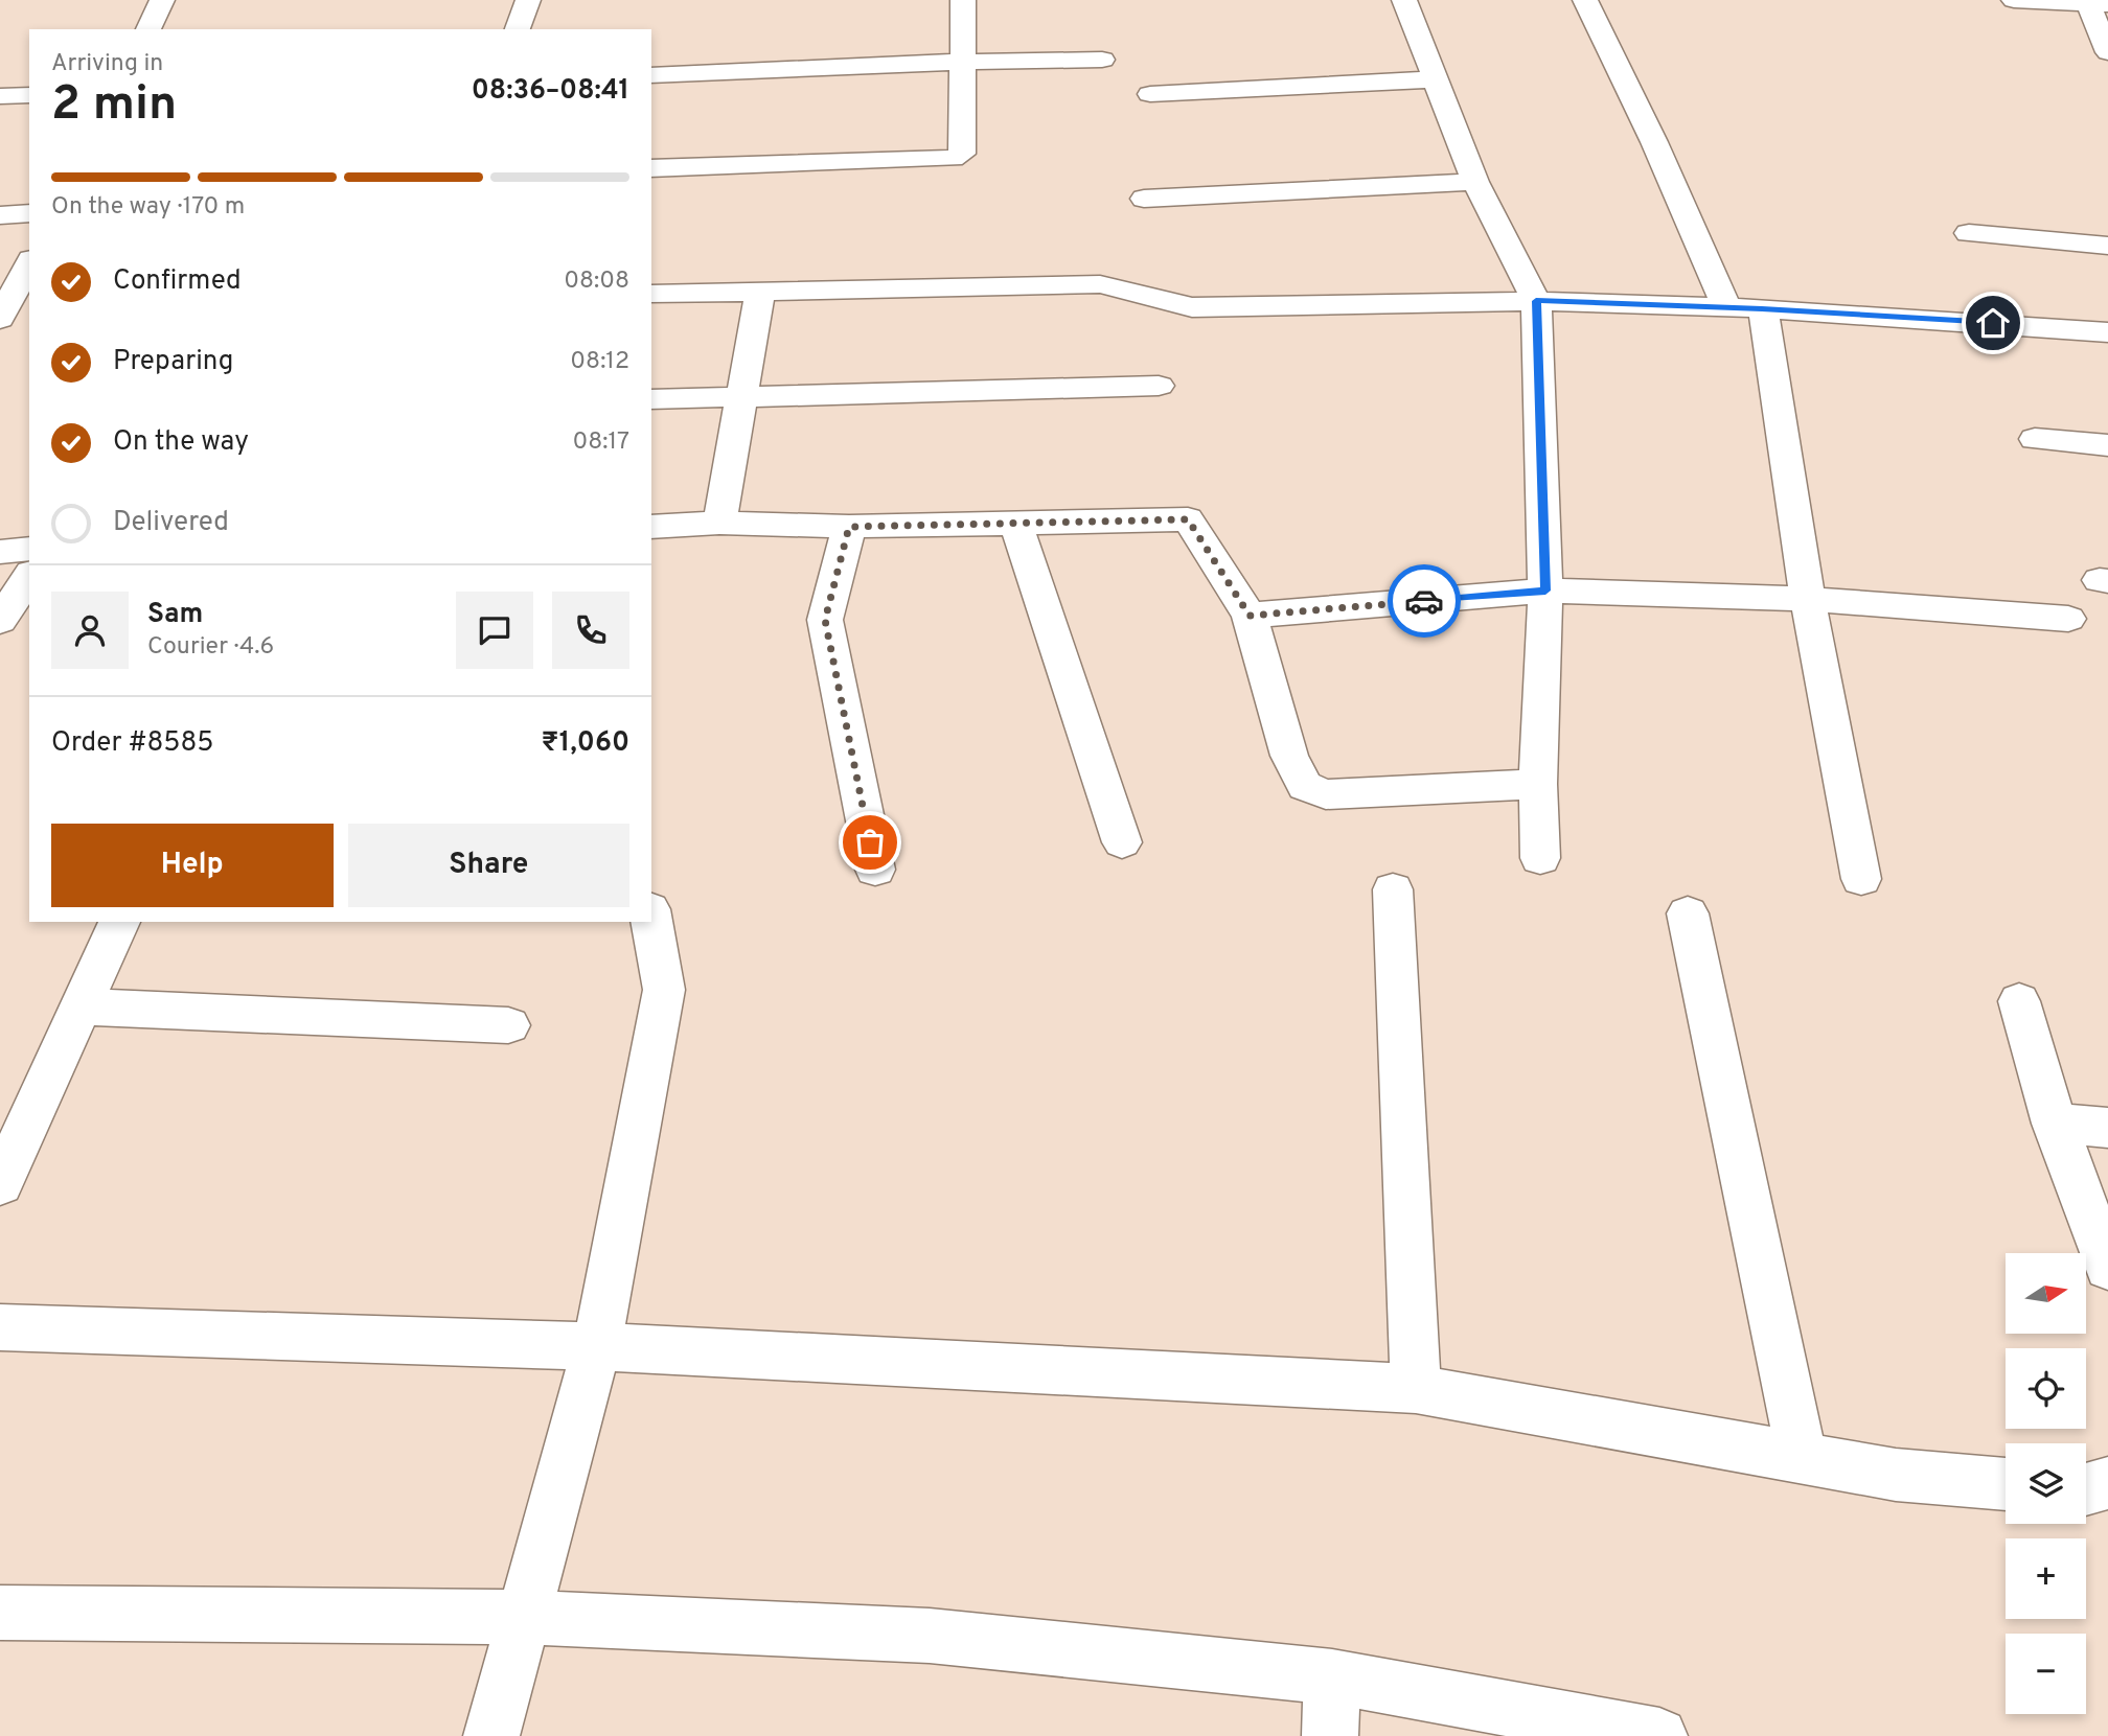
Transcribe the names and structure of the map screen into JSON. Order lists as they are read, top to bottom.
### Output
{
  "north": "right",
  "page": {
    "heading": ["2 min", "Arriving in", "08:36–08:41"],
    "panel": [
      "Sam",
      "Courier · 4.6",
      "Order #8585",
      "₹1,060"
    ],
    "bar": "On the way · 170 m",
    "list": [
      ["Confirmed", "08:08"],
      ["Preparing", "08:12"],
      ["On the way", "08:17"],
      "Delivered"
    ],
    "buttons": ["Help", "Share"],
    "map_buttons": ["+", "−"]
  }
}
